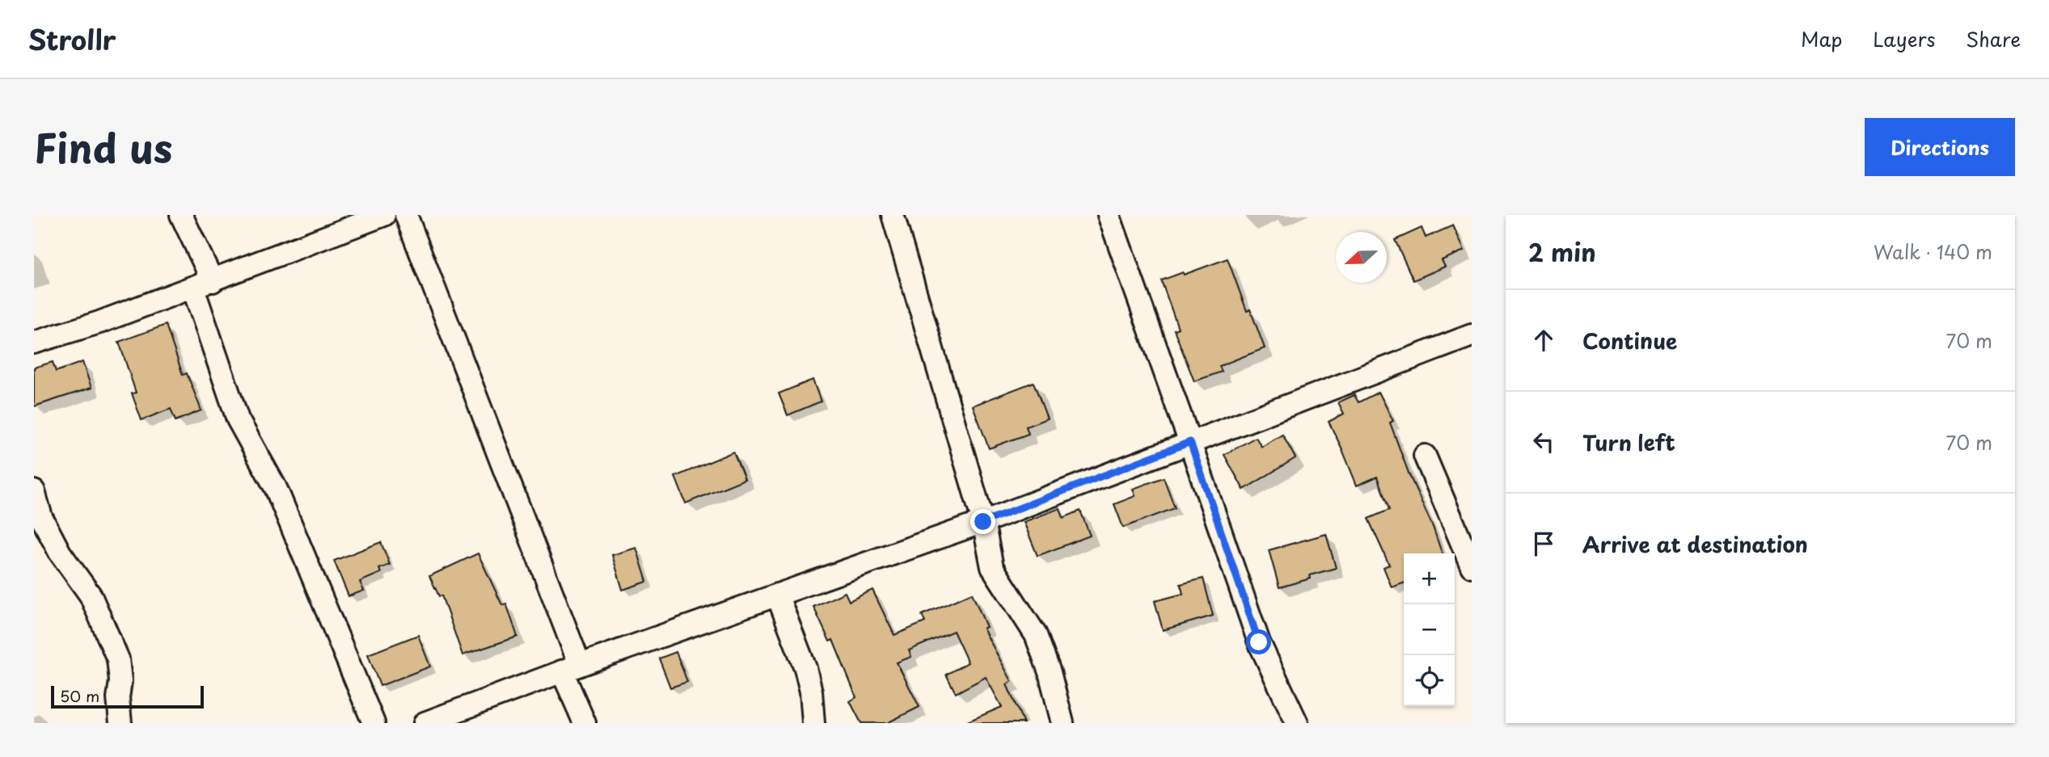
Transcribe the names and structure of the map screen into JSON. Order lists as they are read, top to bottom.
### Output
{
  "scale_bar": "50 m",
  "north": "left",
  "page": {
    "header": "Strollr",
    "nav": ["Map", "Layers", "Share"],
    "title": "Find us",
    "buttons": "Directions",
    "heading": ["2 min", "Walk · 140 m"],
    "list": [
      ["Continue", "70 m"],
      ["Turn left", "70 m"],
      "Arrive at destination"
    ],
    "map_buttons": ["+", "−"],
    "scale": "50 m"
  }
}
